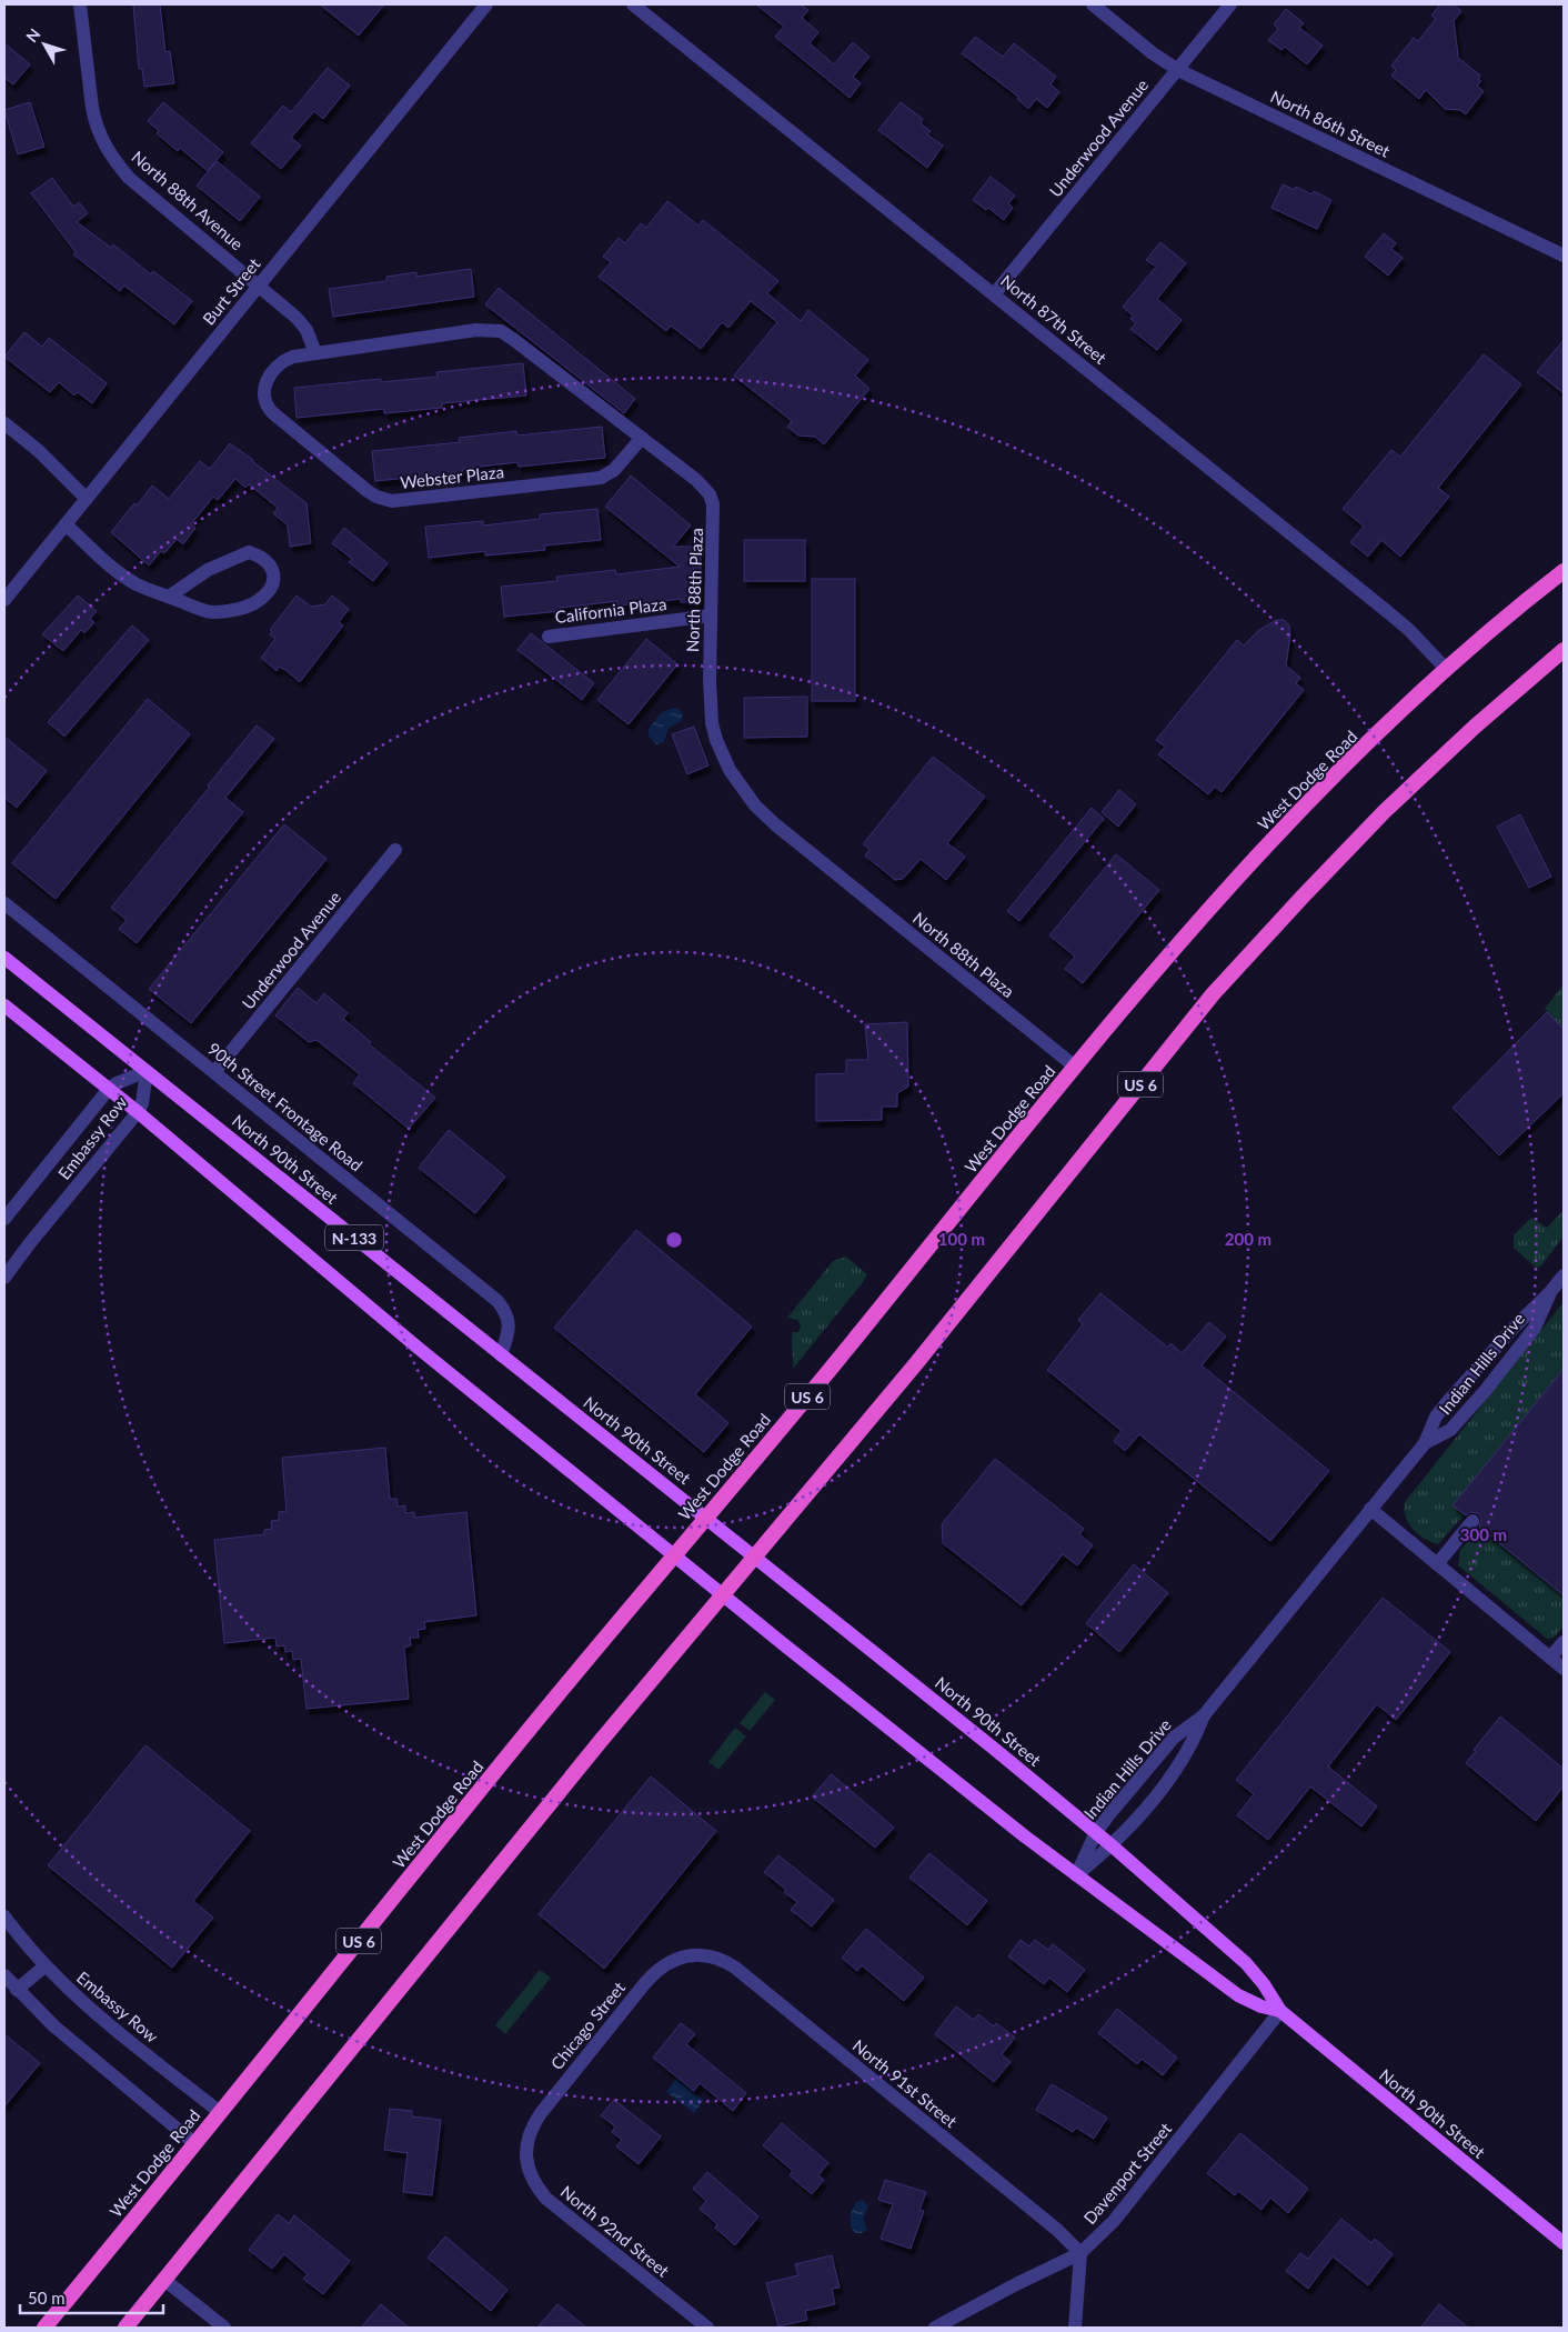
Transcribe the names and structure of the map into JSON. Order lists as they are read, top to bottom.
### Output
{
  "streets": {
    "highway": ["West Dodge Road", "US 6"],
    "main road": ["North 90th Street", "N-133"],
    "street": [
      "North 86th Street",
      "Underwood Avenue",
      "North 88th Avenue",
      "Burt Street",
      "North 87th Street",
      "Webster Plaza",
      "North 88th Plaza",
      "California Plaza",
      "90th Street Frontage Road",
      "Embassy Row",
      "Indian Hills Drive",
      "Chicago Street",
      "North 91st Street",
      "Davenport Street",
      "North 92nd Street"
    ]
  },
  "crossings": [
    ["North 86th Street", "Underwood Avenue"],
    ["Underwood Avenue", "North 87th Street"],
    ["Underwood Avenue", "90th Street Frontage Road"],
    ["North 88th Avenue", "Burt Street"],
    ["North 87th Street", "West Dodge Road"],
    ["Webster Plaza", "North 88th Plaza"],
    ["North 88th Plaza", "California Plaza"],
    ["North 88th Plaza", "West Dodge Road"],
    ["West Dodge Road", "Embassy Row"],
    ["West Dodge Road", "North 90th Street"],
    ["US 6", "North 90th Street"],
    ["90th Street Frontage Road", "North 90th Street"],
    ["Embassy Row", "North 90th Street"],
    ["North 90th Street", "Indian Hills Drive"],
    ["North 90th Street", "Davenport Street"],
    ["Chicago Street", "North 91st Street"],
    ["Chicago Street", "North 92nd Street"],
    ["North 91st Street", "Davenport Street"]
  ],
  "scale_bar": "50 m",
  "north": "top left",
  "rings": ["100 m", "200 m", "300 m"]
}
